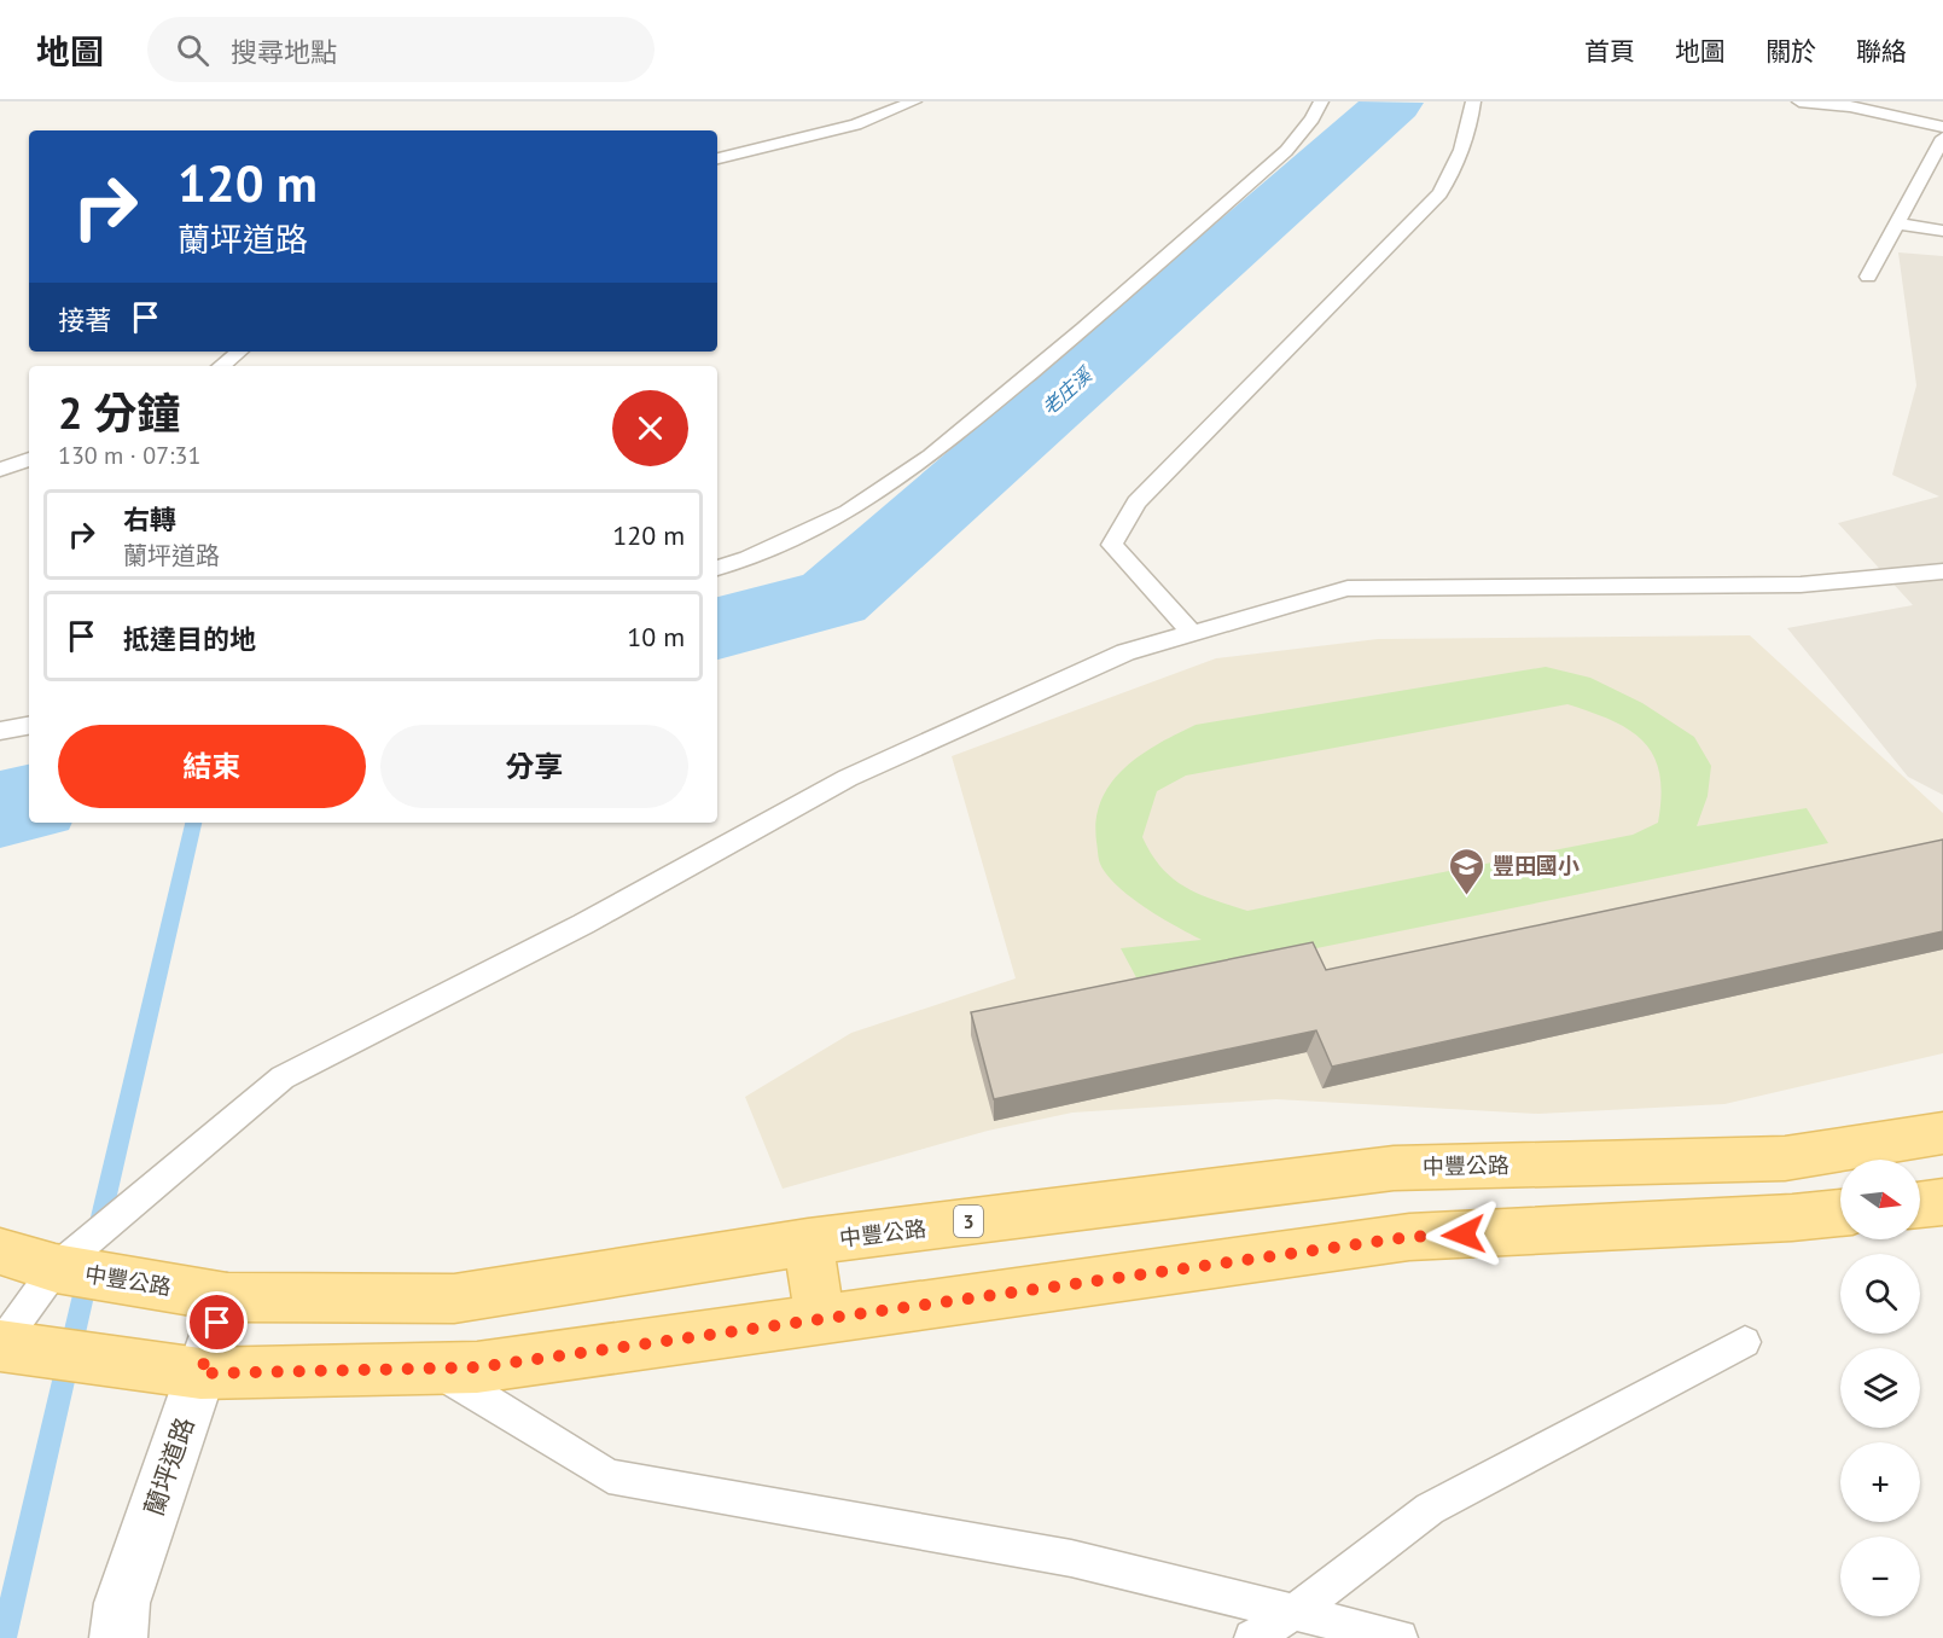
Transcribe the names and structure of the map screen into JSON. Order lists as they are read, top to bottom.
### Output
{
  "streets": {
    "main road": ["中豐公路", "3"],
    "street": ["蘭坪道路"]
  },
  "crossings": [
    ["中豐公路", "蘭坪道路"]
  ],
  "water": ["老庄溪"],
  "places": {
    "school or university": ["豐田國小"]
  },
  "north": "right",
  "page": {
    "header": "地圖",
    "search": "搜尋地點",
    "nav": [
      "首頁",
      "地圖",
      "關於",
      "聯絡"
    ],
    "turn": ["120 m", "蘭坪道路"],
    "then": "接著",
    "heading": ["2 分鐘", "130 m · 07:31"],
    "list": [
      {
        "name": "右轉",
        "note": "蘭坪道路",
        "value": "120 m"
      },
      {
        "name": "抵達目的地",
        "value": "10 m"
      }
    ],
    "buttons": ["結束", "分享"],
    "map_buttons": ["+", "−"]
  }
}
